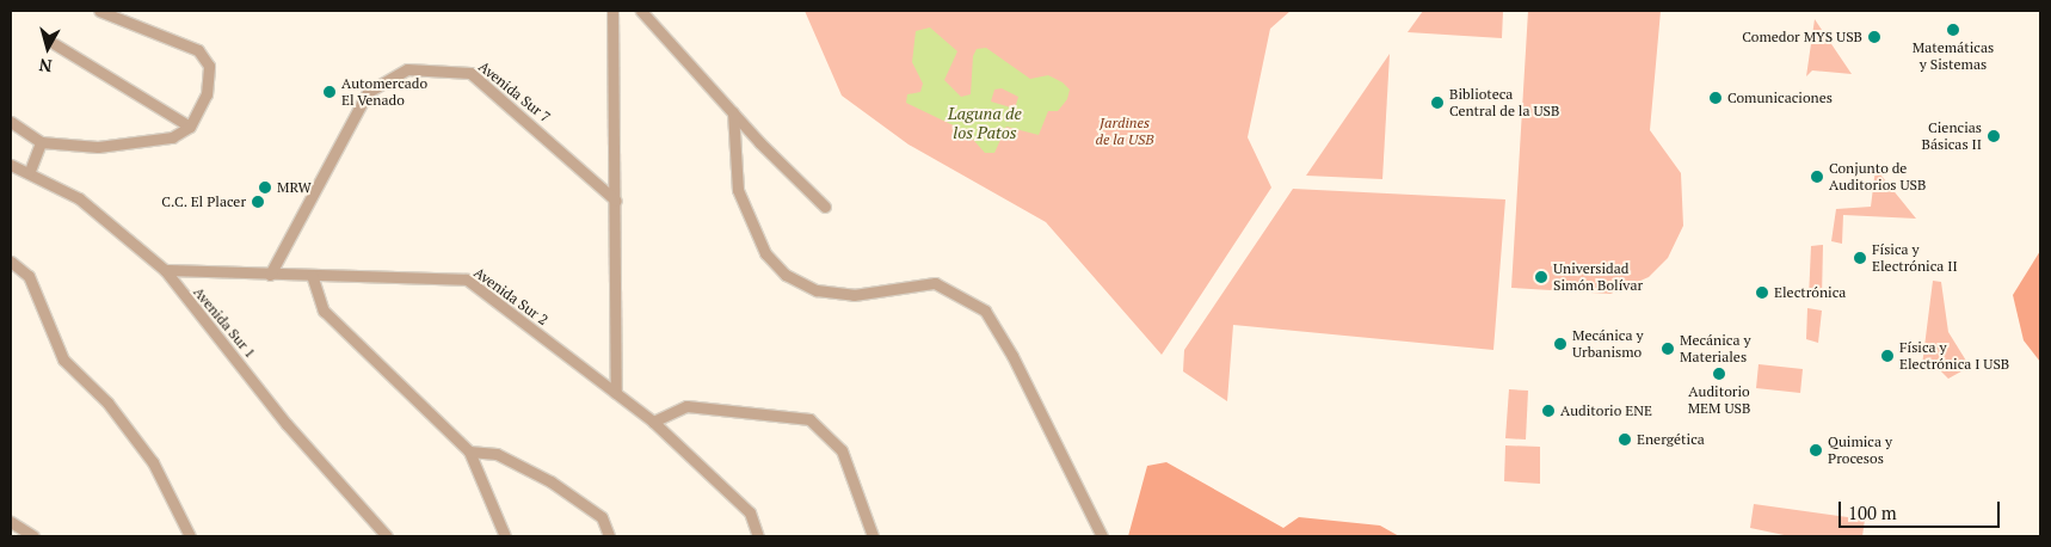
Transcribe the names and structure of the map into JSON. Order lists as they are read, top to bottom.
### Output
{
  "streets": {
    "street": ["Avenida Sur 7", "Avenida Sur 2", "Avenida Sur 1"]
  },
  "crossings": [
    ["Avenida Sur 7", "Avenida Sur 2"],
    ["Avenida Sur 2", "Avenida Sur 1"]
  ],
  "water": ["Laguna de los Patos"],
  "parks": ["Jardines de la USB"],
  "places": [
    "Matemáticas y Sistemas",
    "Comedor MYS USB",
    "Automercado El Venado",
    "Comunicaciones",
    "Biblioteca Central de la USB",
    "Ciencias Básicas II",
    "Conjunto de Auditorios USB",
    "MRW",
    "C.C. El Placer",
    "Física y Electrónica II",
    "Universidad Simón Bolívar",
    "Electrónica",
    "Mecánica y Urbanismo",
    "Mecánica y Materiales",
    "Física y Electrónica I USB",
    "Auditorio MEM USB",
    "Auditorio ENE",
    "Energética",
    "Quimica y Procesos"
  ],
  "scale_bar": "100 m",
  "north": "bottom"
}
